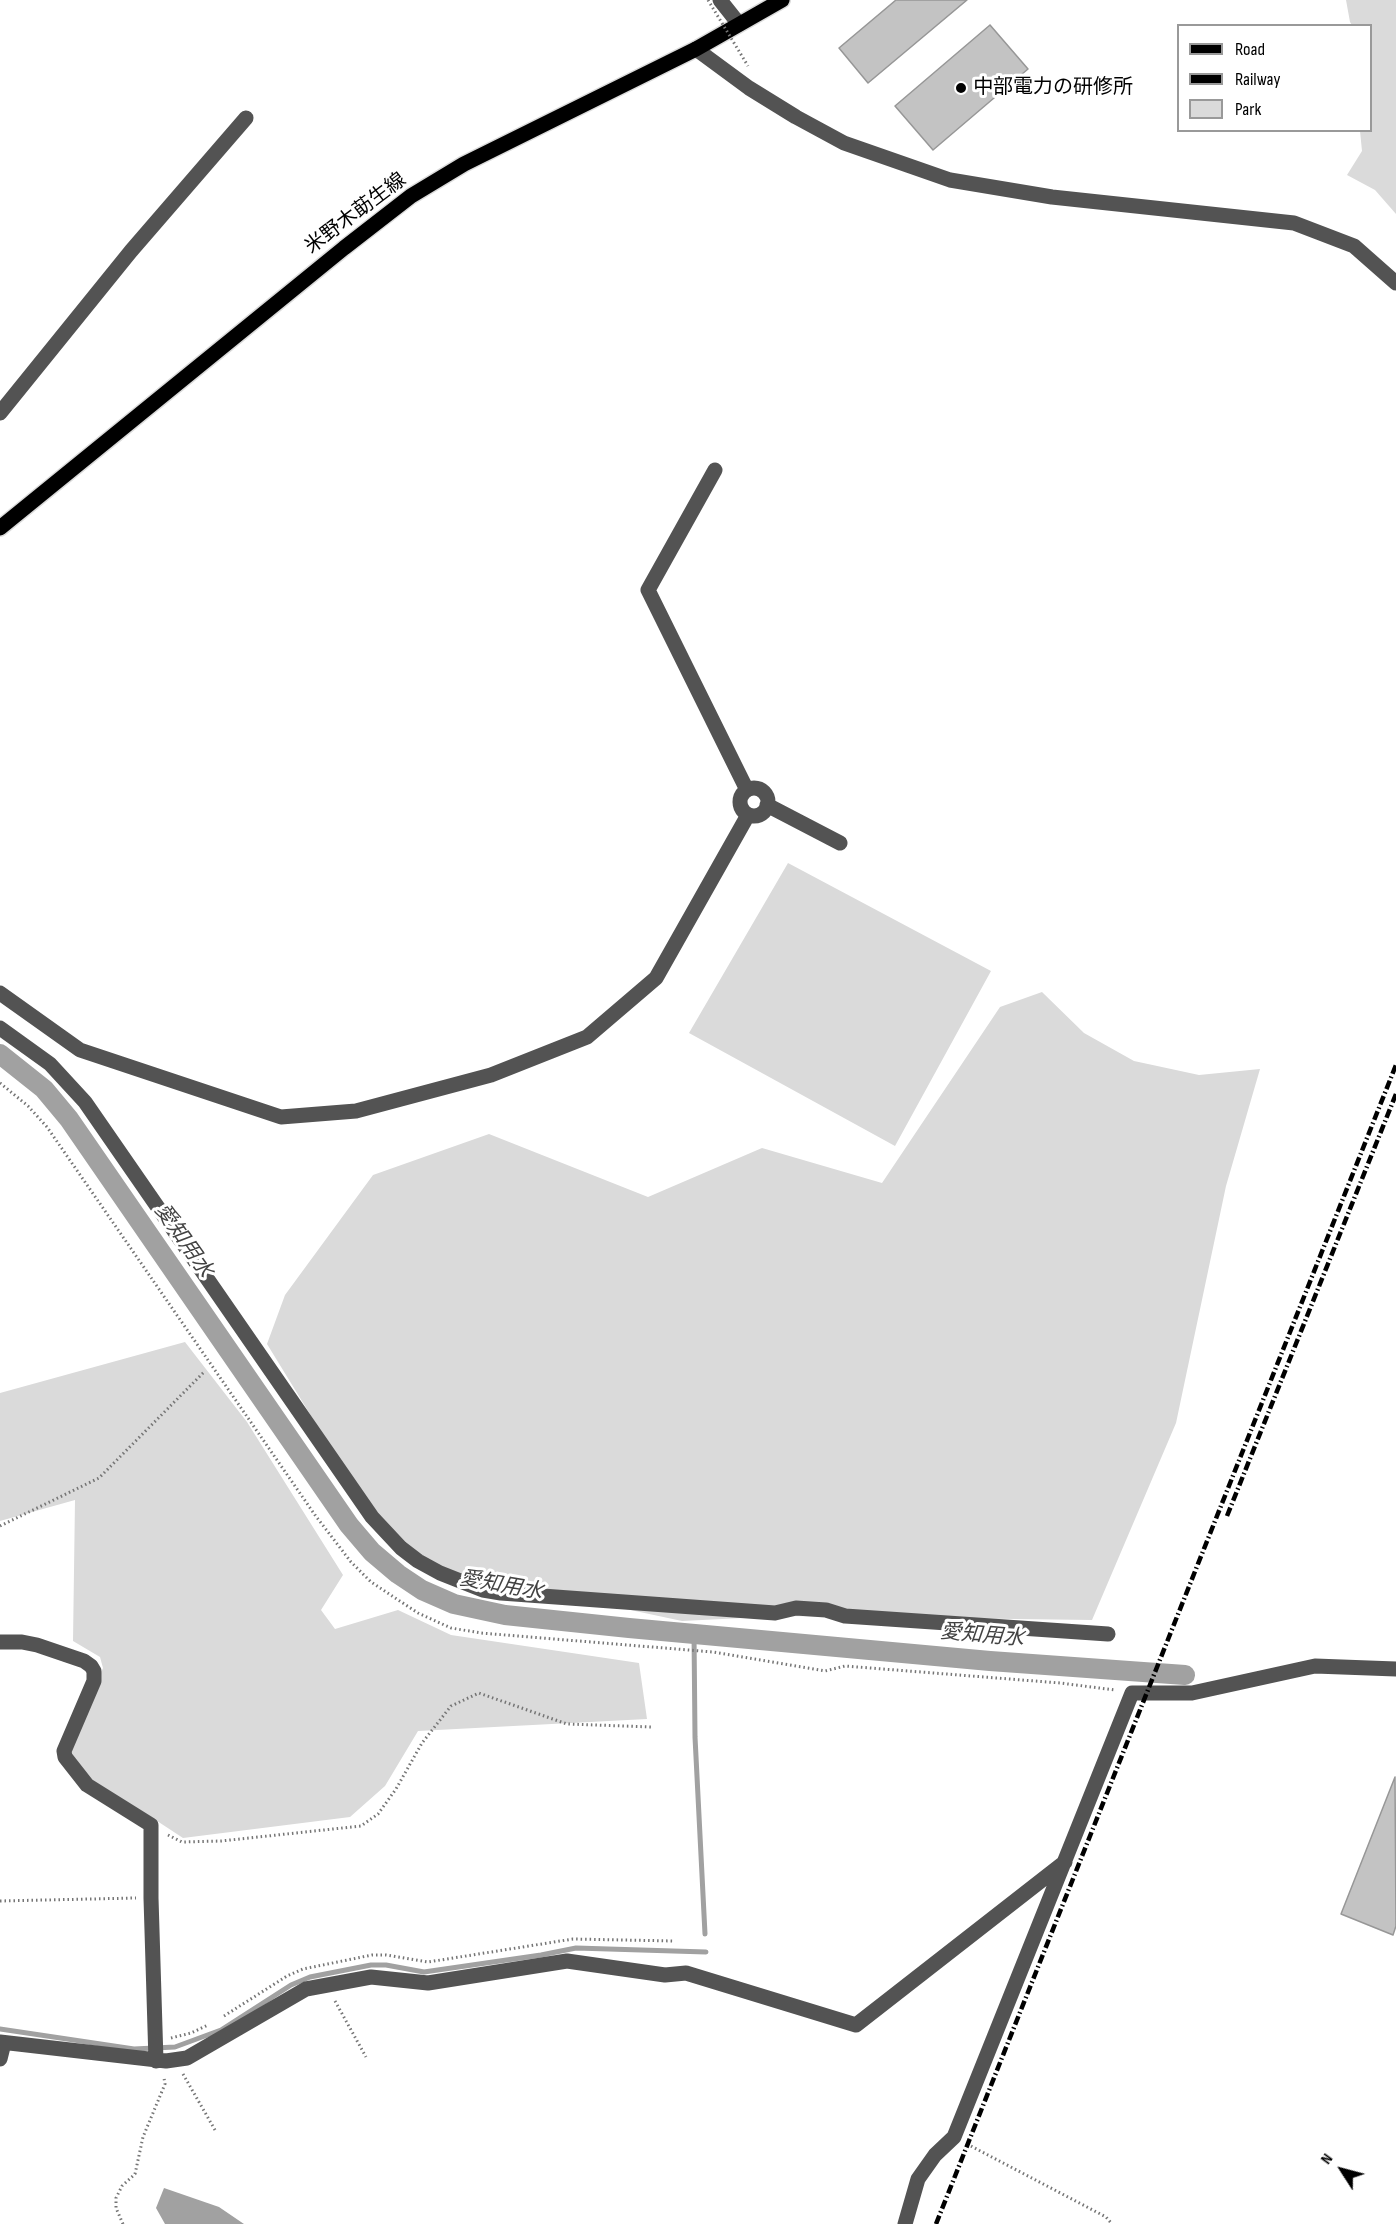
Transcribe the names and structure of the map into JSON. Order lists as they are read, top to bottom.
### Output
{
  "streets": {
    "main road": ["米野木莇生線"]
  },
  "water": ["愛知用水"],
  "places": ["中部電力の研修所"],
  "legend": ["Road", "Railway", "Park"],
  "north": "top left"
}
